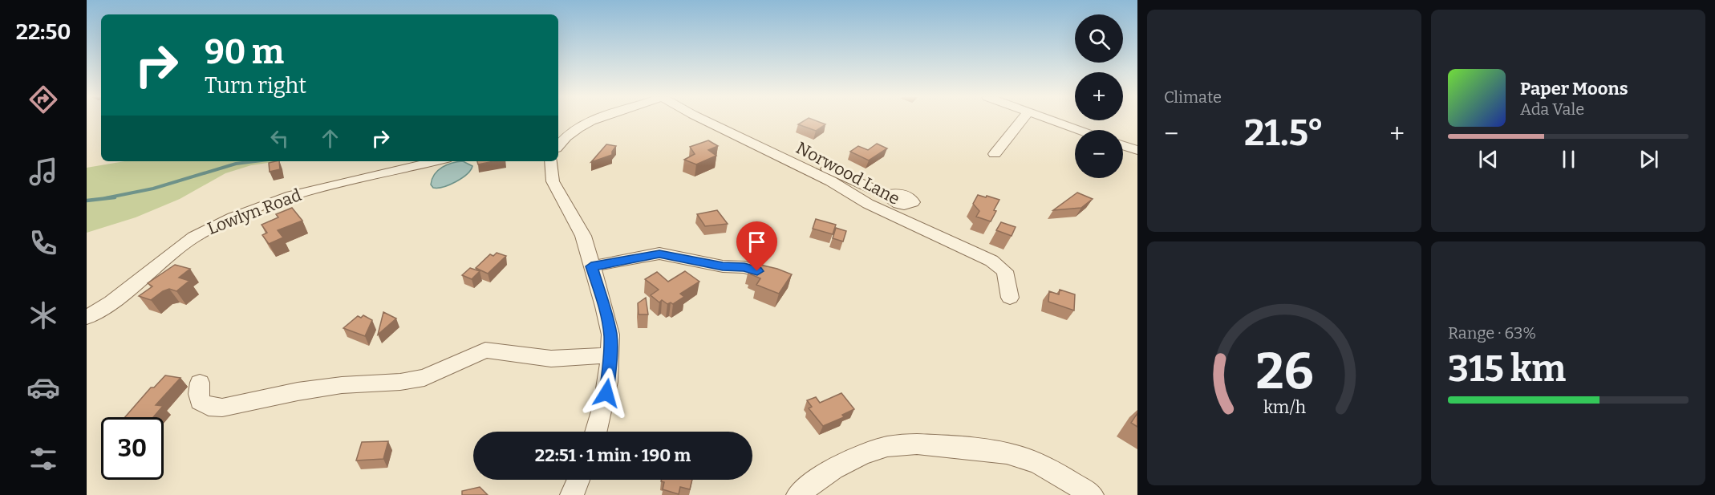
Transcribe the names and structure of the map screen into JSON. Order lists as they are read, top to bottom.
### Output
{
  "streets": {
    "street": ["Norwood Lane", "Lowlyn Road"]
  },
  "page": {
    "tabs": "22:50",
    "tile": [
      "Climate",
      ["Range · 63%", "315 km"]
    ],
    "map_buttons": ["+", "−"],
    "turn": ["90 m", "Turn right"],
    "song": ["Paper Moons", "Ada Vale"],
    "heat": ["−", "21.5°", "+"],
    "limit": "30",
    "trip": "22:51 · 1 min · 190 m",
    "gauge": ["26", "km/h"]
  }
}
